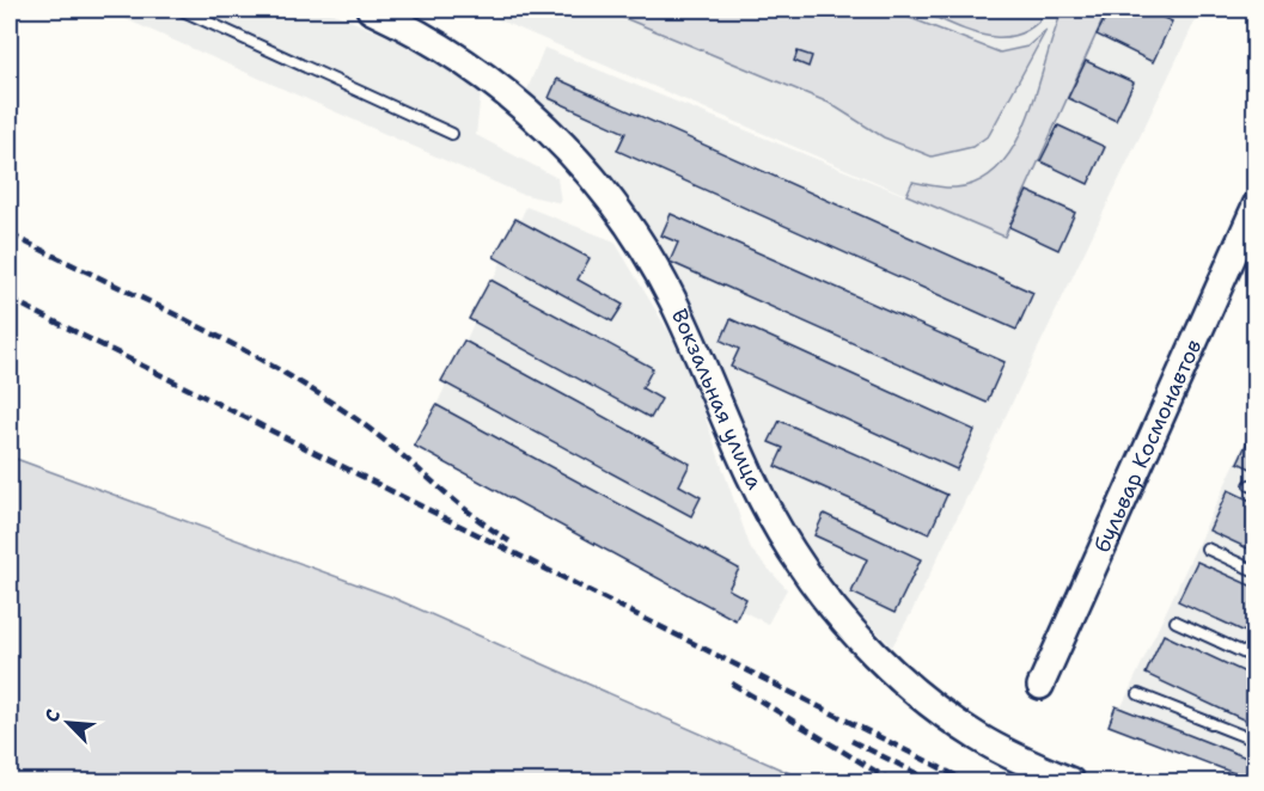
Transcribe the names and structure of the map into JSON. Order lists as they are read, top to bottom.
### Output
{
  "streets": {
    "main road": ["Вокзальная улица", "бульвар Космонавтов"]
  },
  "north": "top left"
}
